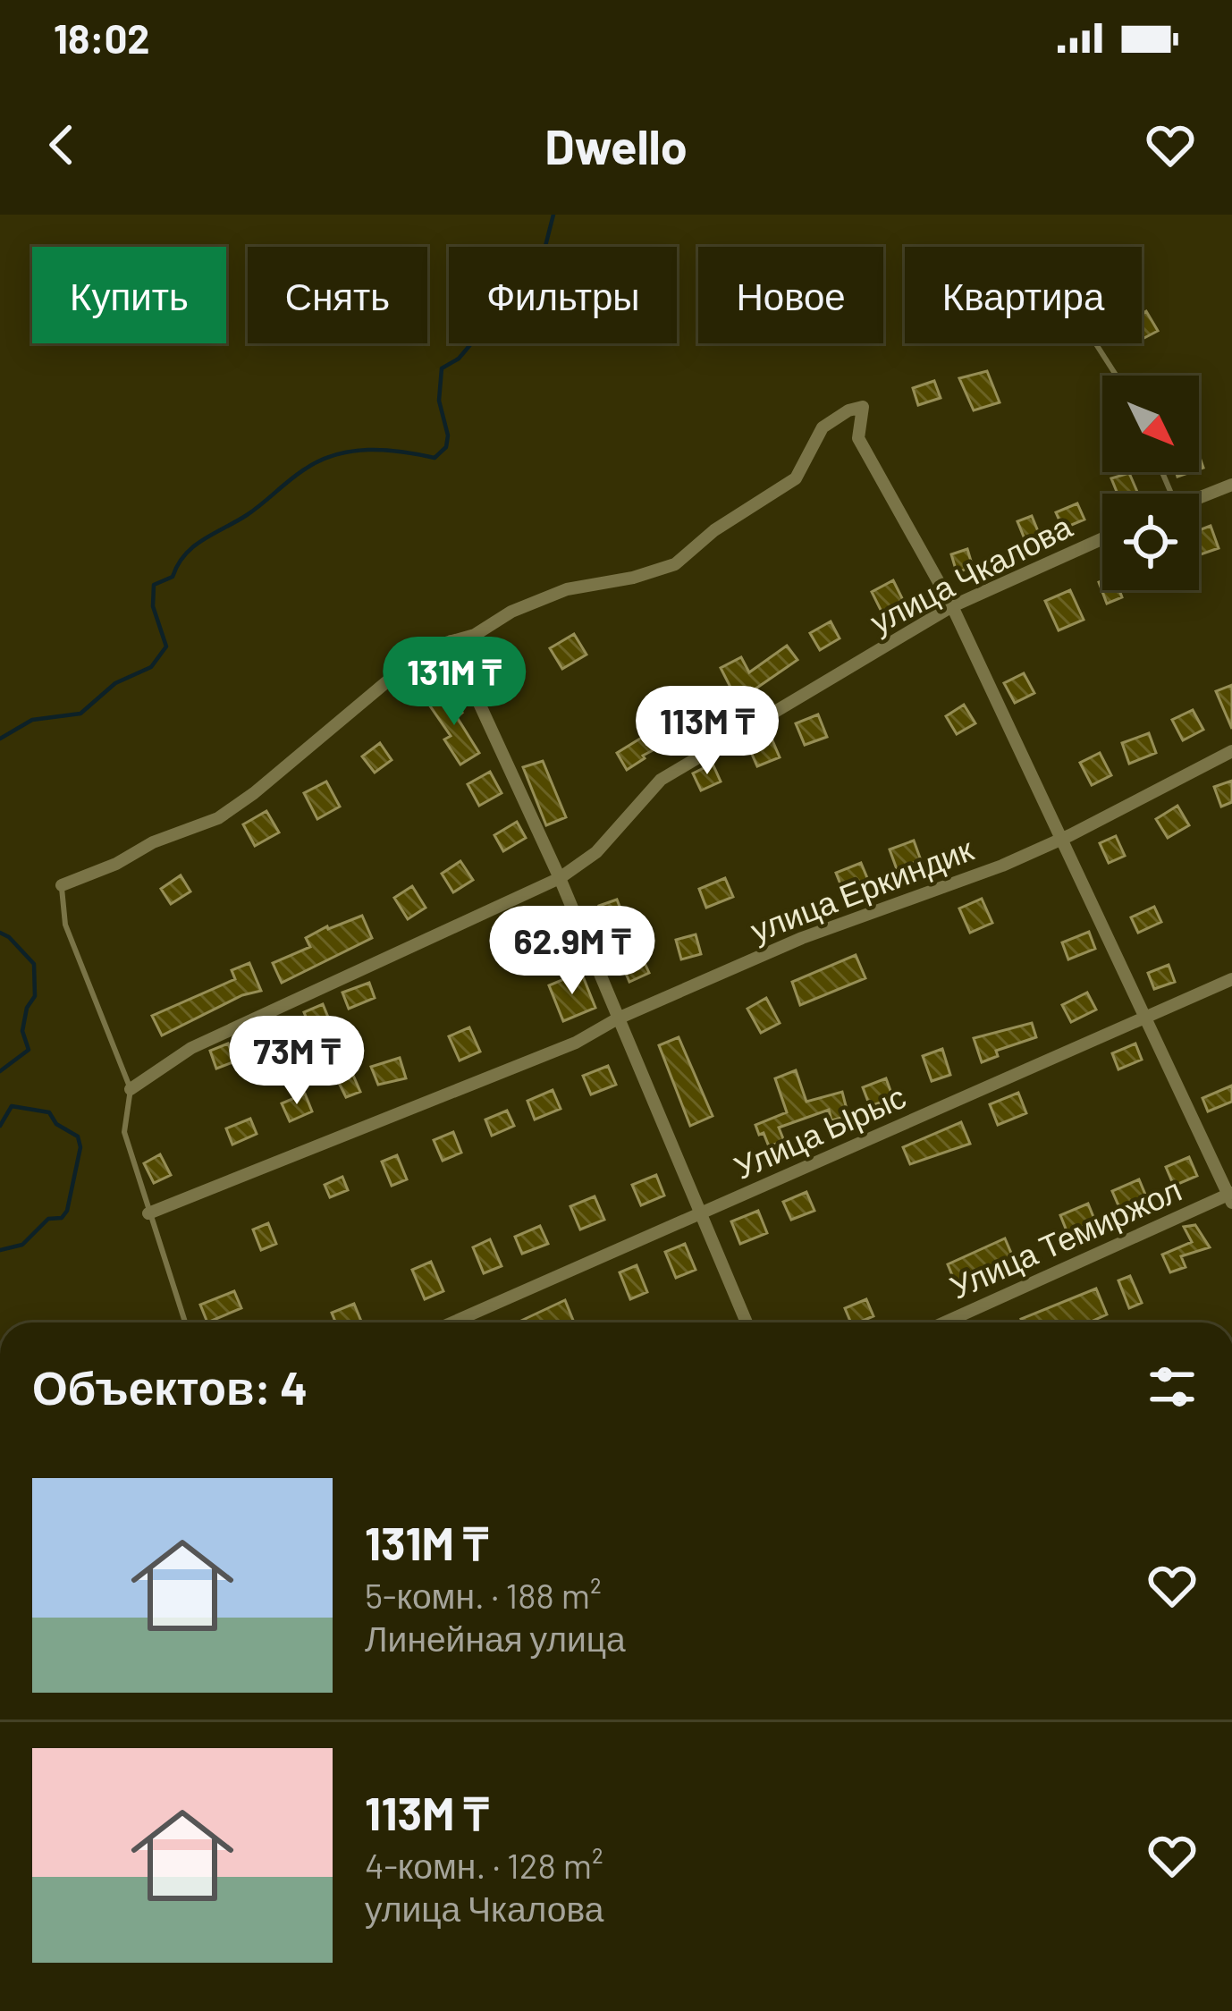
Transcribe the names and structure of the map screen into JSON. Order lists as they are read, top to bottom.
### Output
{
  "streets": {
    "street": [
      "улица Чкалова",
      "улица Еркиндик",
      "Улица Ырыс",
      "Улица Темиржол"
    ]
  },
  "north": "bottom right",
  "page": {
    "status": "18:02",
    "header": "Dwello",
    "chip": [
      "Купить",
      "Снять",
      "Фильтры",
      "Новое",
      "Квартира"
    ],
    "price": [
      "131M ₸",
      "113M ₸",
      "62.9M ₸",
      "73M ₸"
    ],
    "heading": "Объектов: 4",
    "list": [
      {
        "name": "131M ₸",
        "note": "5-комн. · 188 m² · Линейная улица"
      },
      {
        "name": "113M ₸",
        "note": "4-комн. · 128 m² · улица Чкалова"
      }
    ]
  }
}
